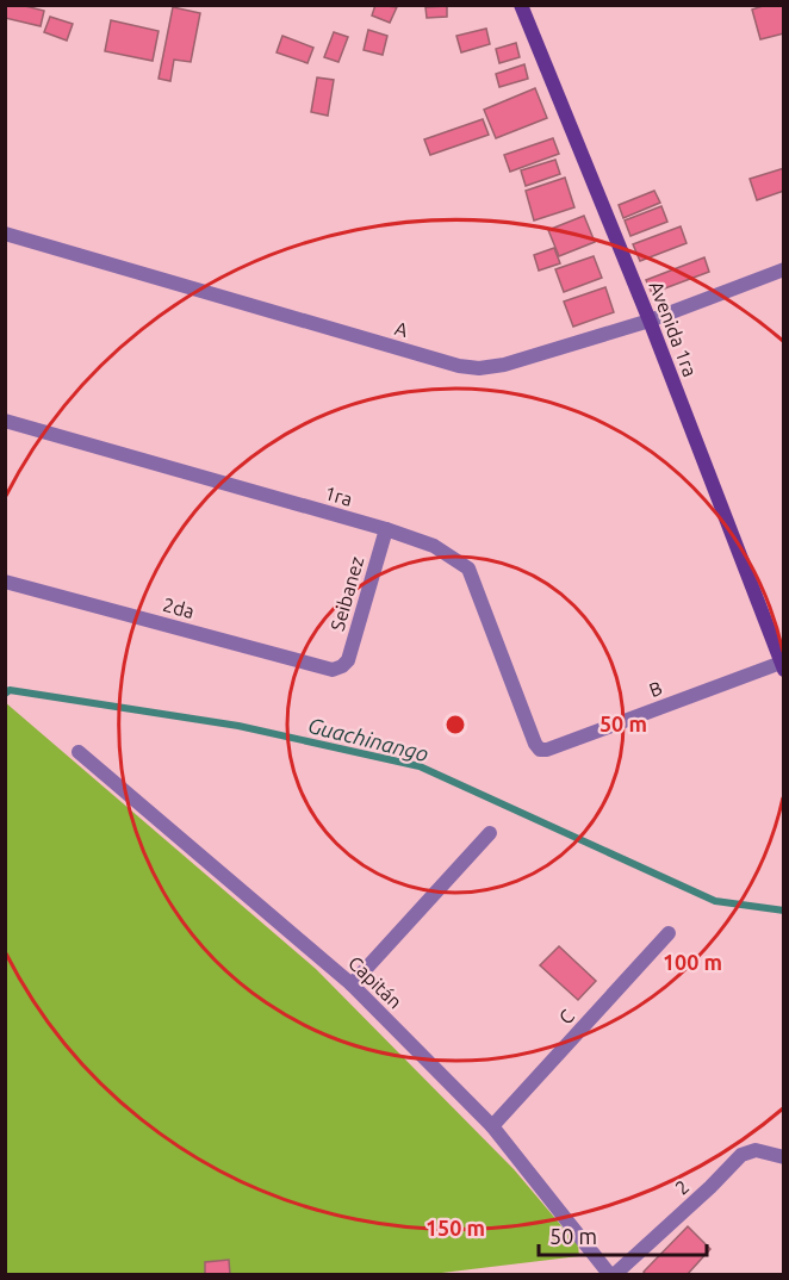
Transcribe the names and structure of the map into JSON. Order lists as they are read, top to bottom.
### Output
{
  "streets": {
    "street": [
      "A",
      "Avenida 1ra",
      "1ra",
      "Seibanez",
      "2da",
      "B",
      "Capitán",
      "C",
      "2"
    ]
  },
  "crossings": [
    ["A", "Avenida 1ra"],
    ["Avenida 1ra", "B"],
    ["1ra", "Seibanez"],
    ["1ra", "B"],
    ["Seibanez", "2da"],
    ["Capitán", "C"],
    ["Capitán", "2"]
  ],
  "water": ["Guachinango"],
  "scale_bar": "50 m",
  "rings": ["50 m", "100 m", "150 m"]
}
